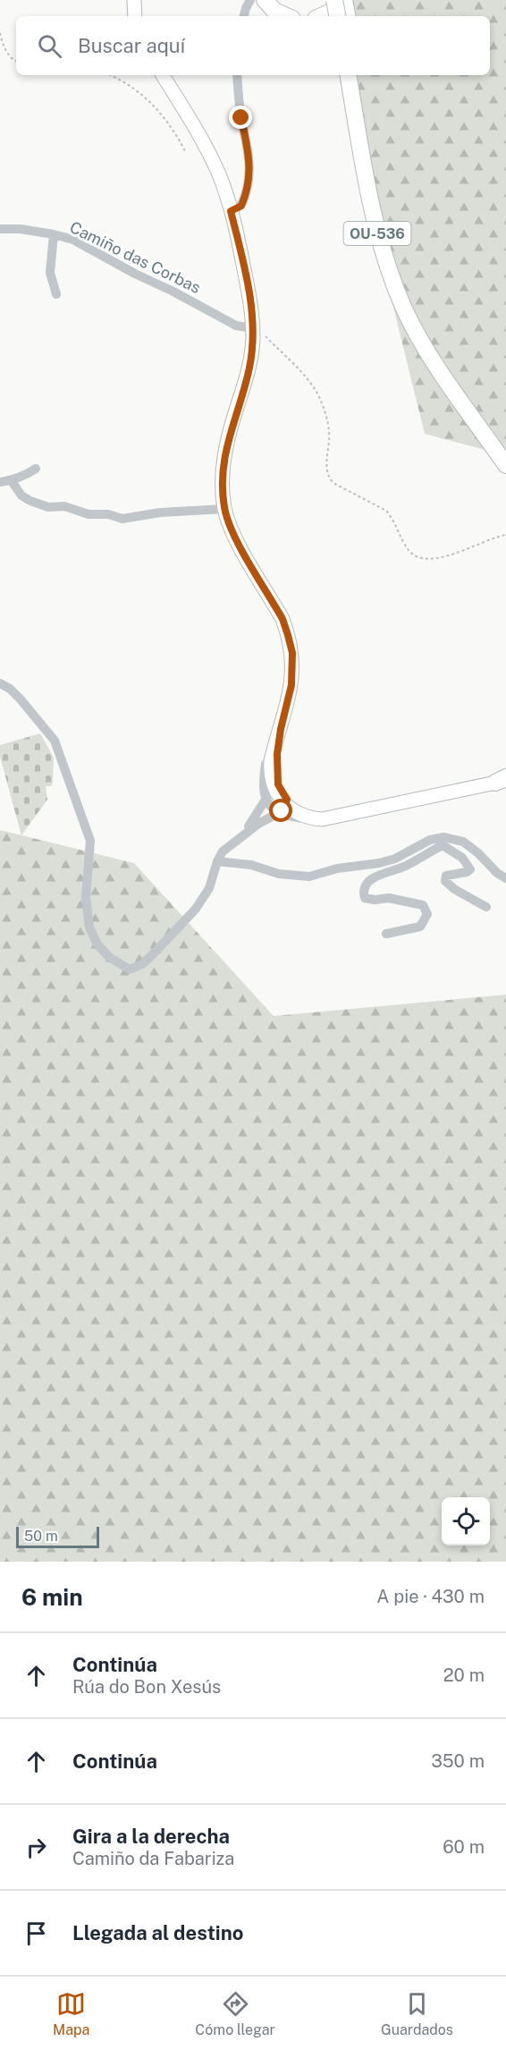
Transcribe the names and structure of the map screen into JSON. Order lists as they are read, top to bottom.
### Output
{
  "streets": {
    "main road": ["OU-536"],
    "street": ["Camiño das Corbas"]
  },
  "scale_bar": "50 m",
  "page": {
    "search": "Buscar aquí",
    "scale": "50 m",
    "heading": ["6 min", "A pie · 430 m"],
    "list": [
      ["Continúa", "Rúa do Bon Xesús", "20 m"],
      ["Continúa", "350 m"],
      ["Gira a la derecha", "Camiño da Fabariza", "60 m"],
      "Llegada al destino"
    ],
    "nav": ["Mapa", "Cómo llegar", "Guardados"]
  }
}
